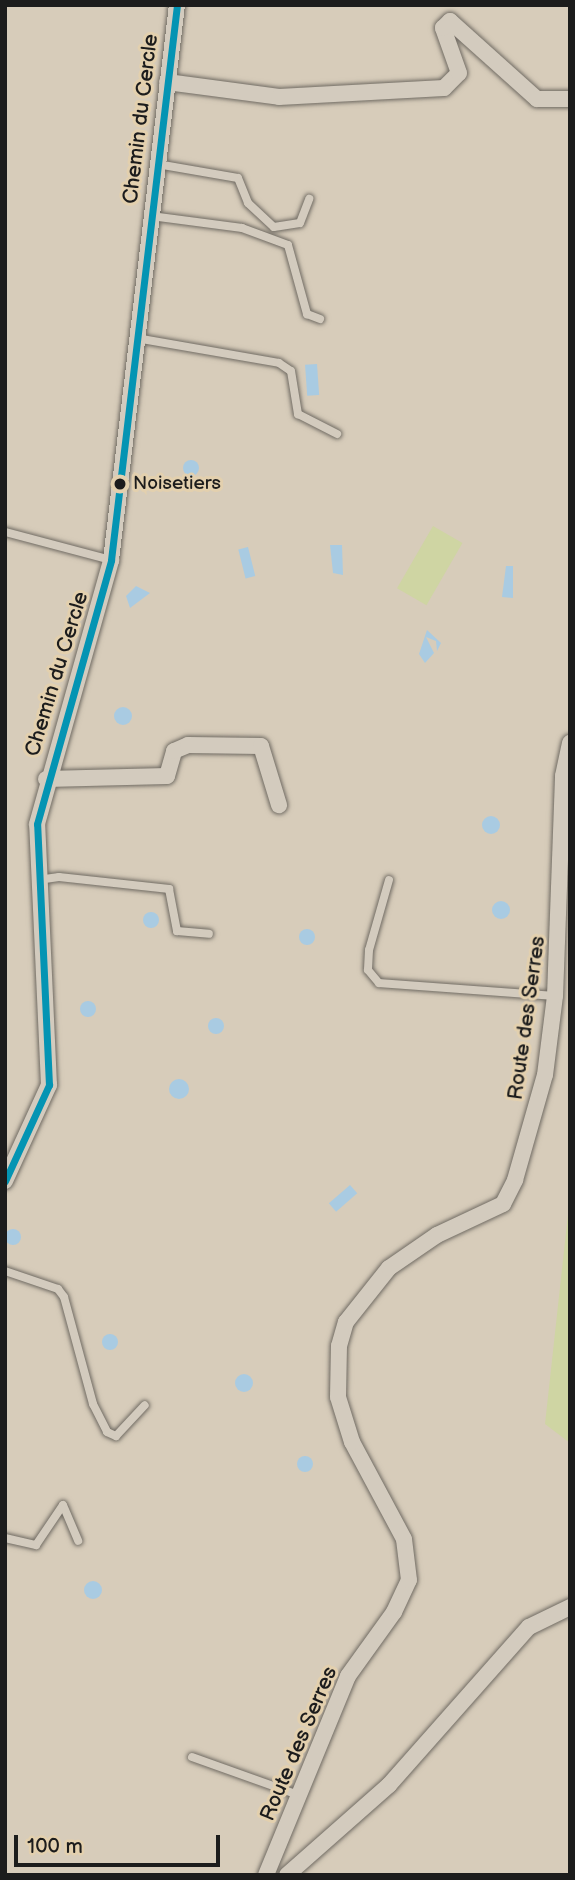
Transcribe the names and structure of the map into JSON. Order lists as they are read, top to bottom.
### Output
{
  "streets": {
    "street": ["Chemin du Cercle", "Route des Serres"]
  },
  "places": ["Noisetiers"],
  "scale_bar": "100 m"
}
